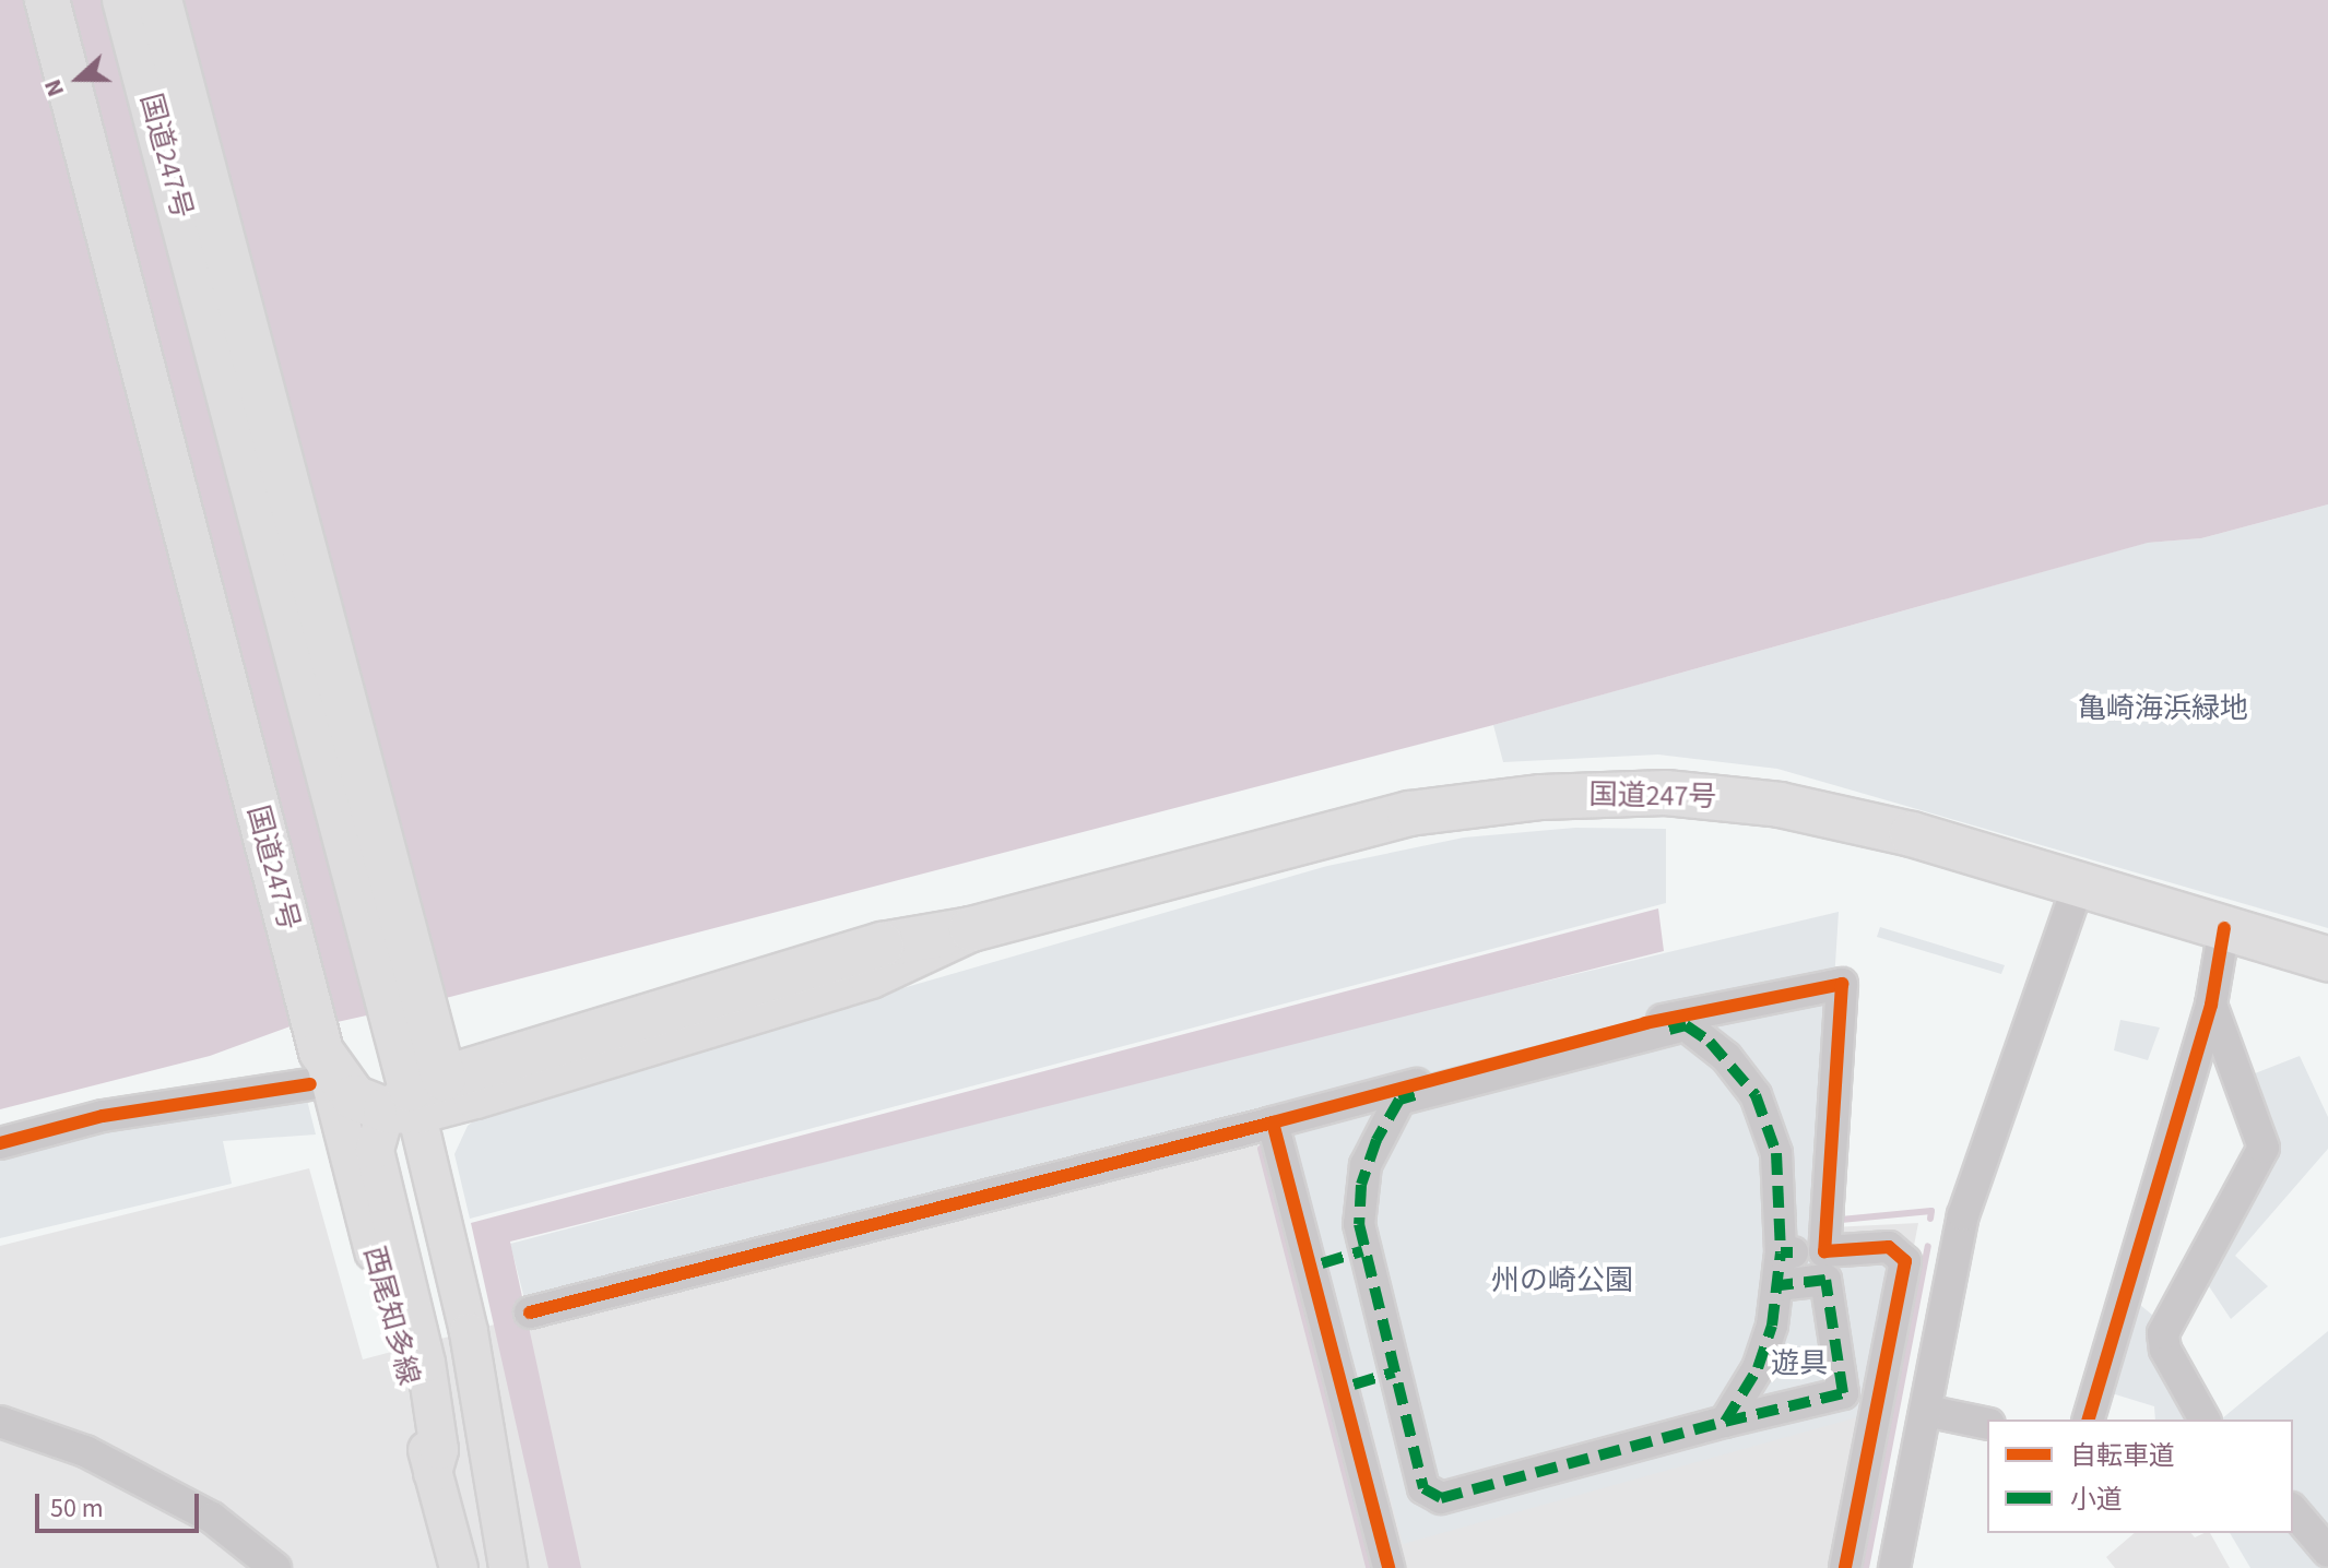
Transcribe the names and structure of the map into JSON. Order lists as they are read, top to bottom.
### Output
{
  "streets": {
    "highway": ["国道247号"],
    "main road": ["西尾知多線"]
  },
  "crossings": [
    ["国道247号", "西尾知多線"]
  ],
  "parks": ["亀崎海浜緑地", "州の崎公園", "遊具"],
  "legend": ["自転車道", "小道"],
  "scale_bar": "50 m",
  "north": "left"
}
